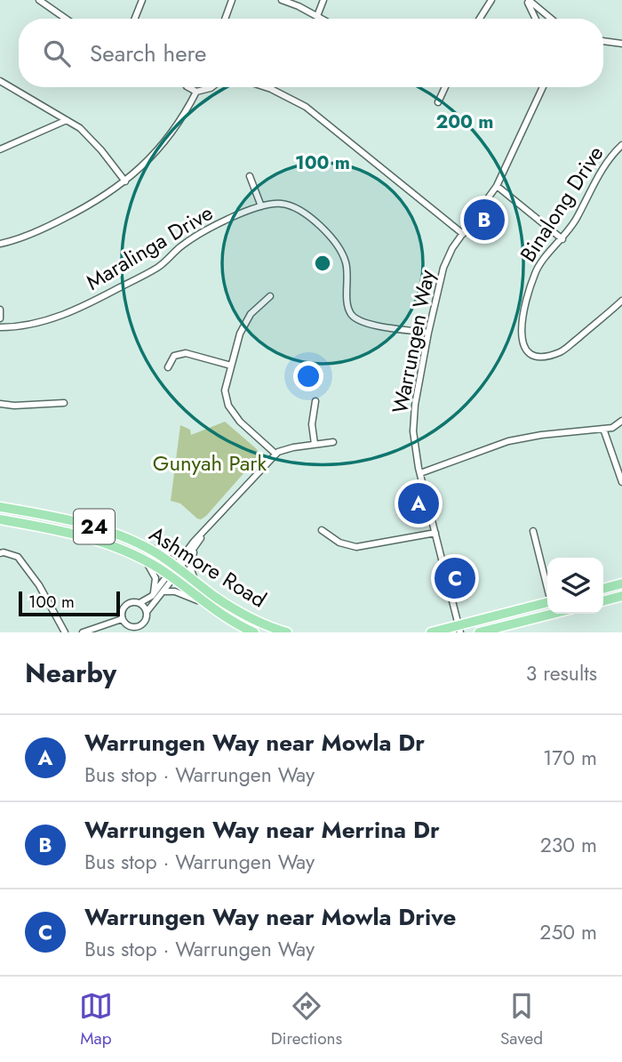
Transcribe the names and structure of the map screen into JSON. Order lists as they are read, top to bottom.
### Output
{
  "streets": {
    "main road": ["24", "Ashmore Road"],
    "street": ["Binalong Drive", "Maralinga Drive", "Warrungen Way"]
  },
  "crossings": [
    ["Maralinga Drive", "Warrungen Way"]
  ],
  "parks": ["Gunyah Park"],
  "scale_bar": "100 m",
  "page": {
    "search": "Search here",
    "pins": ["B", "A", "C"],
    "scale": "100 m",
    "heading": ["Nearby", "3 results"],
    "list": [
      {
        "mark": "A",
        "name": "Warrungen Way near Mowla Dr",
        "note": "Bus stop · Warrungen Way",
        "value": "170 m"
      },
      {
        "mark": "B",
        "name": "Warrungen Way near Merrina Dr",
        "note": "Bus stop · Warrungen Way",
        "value": "230 m"
      },
      {
        "mark": "C",
        "name": "Warrungen Way near Mowla Drive",
        "note": "Bus stop · Warrungen Way",
        "value": "250 m"
      }
    ],
    "nav": ["Map", "Directions", "Saved"]
  },
  "rings": ["200 m", "100 m"]
}
